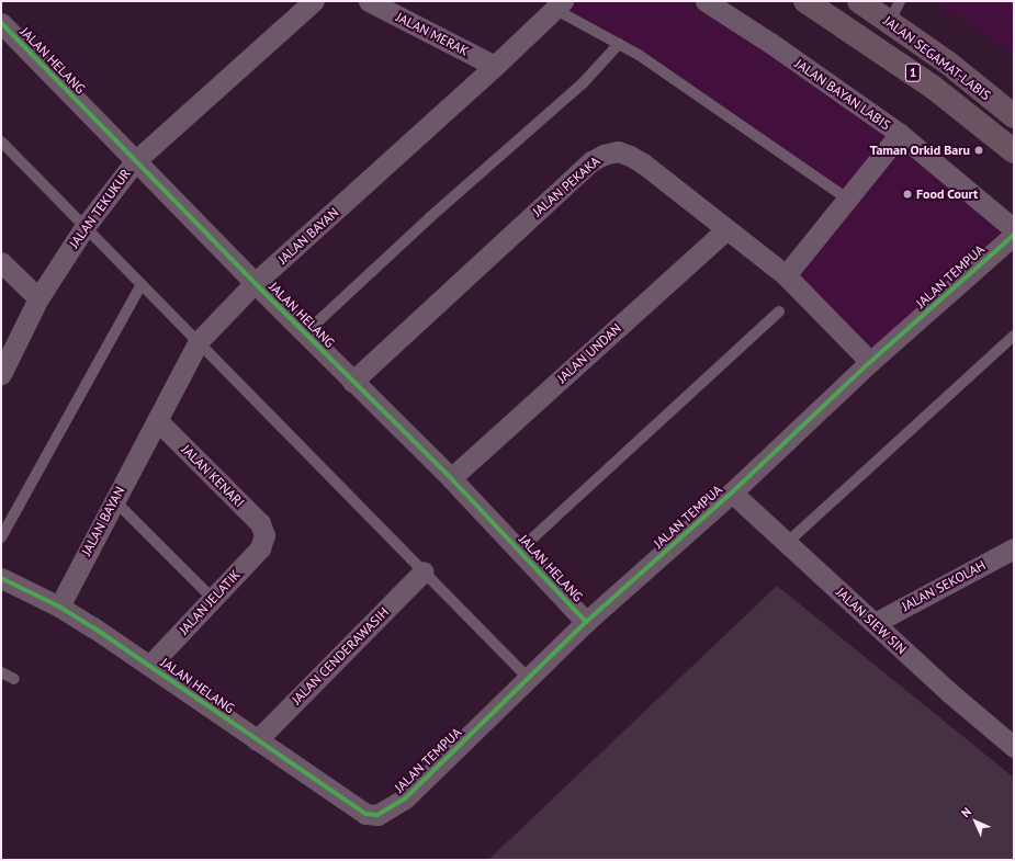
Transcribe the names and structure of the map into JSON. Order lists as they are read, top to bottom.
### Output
{
  "streets": {
    "highway": ["JALAN SEGAMAT-LABIS", "1"],
    "street": [
      "JALAN MERAK",
      "JALAN HELANG",
      "JALAN BAYAN LABIS",
      "JALAN PEKAKA",
      "JALAN TEKUKUR",
      "JALAN BAYAN",
      "JALAN TEMPUA",
      "JALAN UNDAN",
      "JALAN KENARI",
      "JALAN SEKOLAH",
      "JALAN JELATIK",
      "JALAN SIEW SIN",
      "JALAN CENDERAWASIH"
    ]
  },
  "crossings": [
    ["JALAN MERAK", "JALAN BAYAN"],
    ["JALAN HELANG", "JALAN PEKAKA"],
    ["JALAN HELANG", "JALAN TEKUKUR"],
    ["JALAN HELANG", "JALAN BAYAN"],
    ["JALAN HELANG", "JALAN TEMPUA"],
    ["JALAN HELANG", "JALAN UNDAN"],
    ["JALAN HELANG", "JALAN JELATIK"],
    ["JALAN HELANG", "JALAN CENDERAWASIH"],
    ["JALAN PEKAKA", "JALAN TEMPUA"],
    ["JALAN PEKAKA", "JALAN UNDAN"],
    ["JALAN BAYAN", "JALAN KENARI"],
    ["JALAN TEMPUA", "JALAN SIEW SIN"],
    ["JALAN KENARI", "JALAN JELATIK"],
    ["JALAN SEKOLAH", "JALAN SIEW SIN"]
  ],
  "places": ["Taman Orkid Baru", "Food Court"],
  "north": "top left"
}
